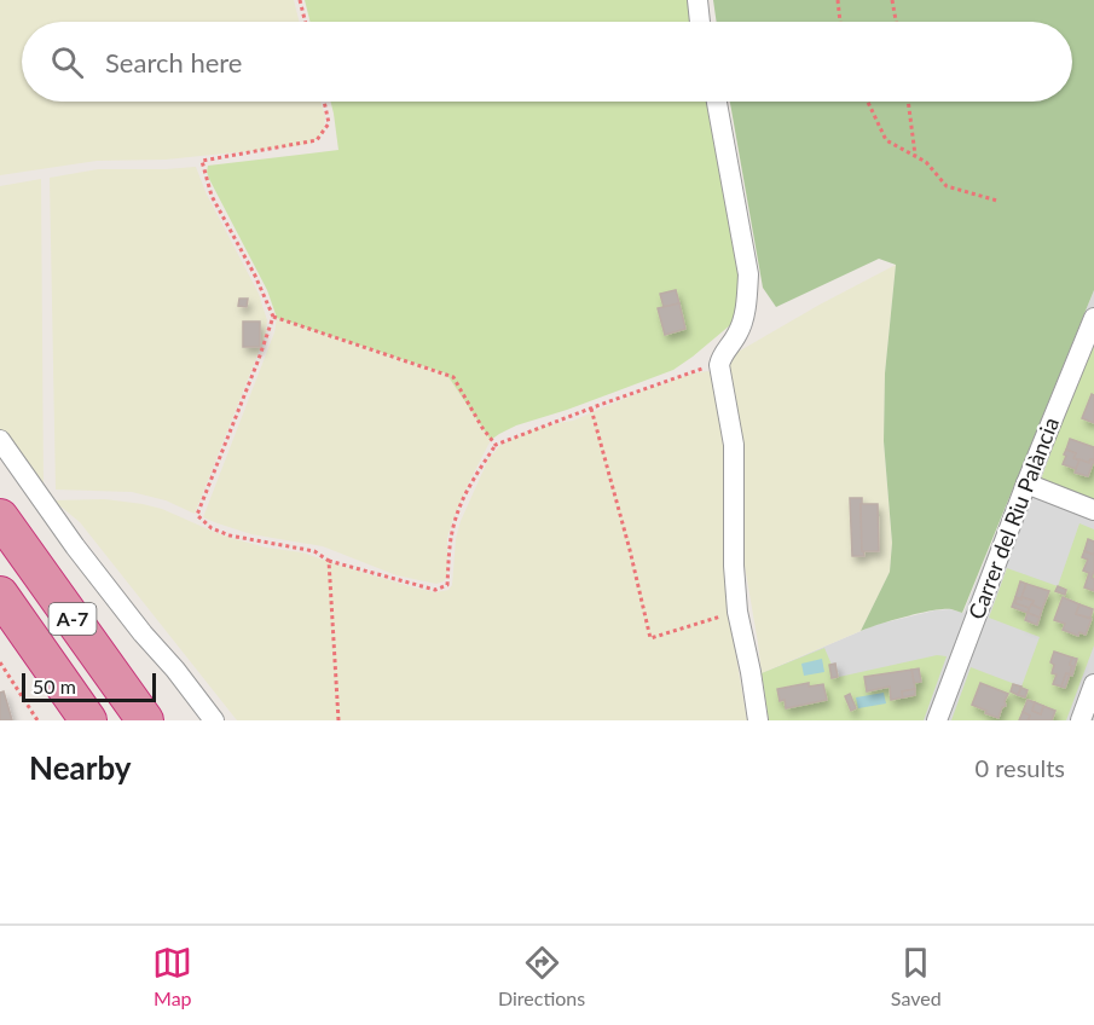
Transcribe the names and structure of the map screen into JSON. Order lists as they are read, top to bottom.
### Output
{
  "streets": {
    "highway": ["A-7"],
    "street": ["Carrer del Riu Palància"]
  },
  "scale_bar": "50 m",
  "page": {
    "search": "Search here",
    "scale": "50 m",
    "heading": ["Nearby", "0 results"],
    "nav": ["Map", "Directions", "Saved"]
  }
}
